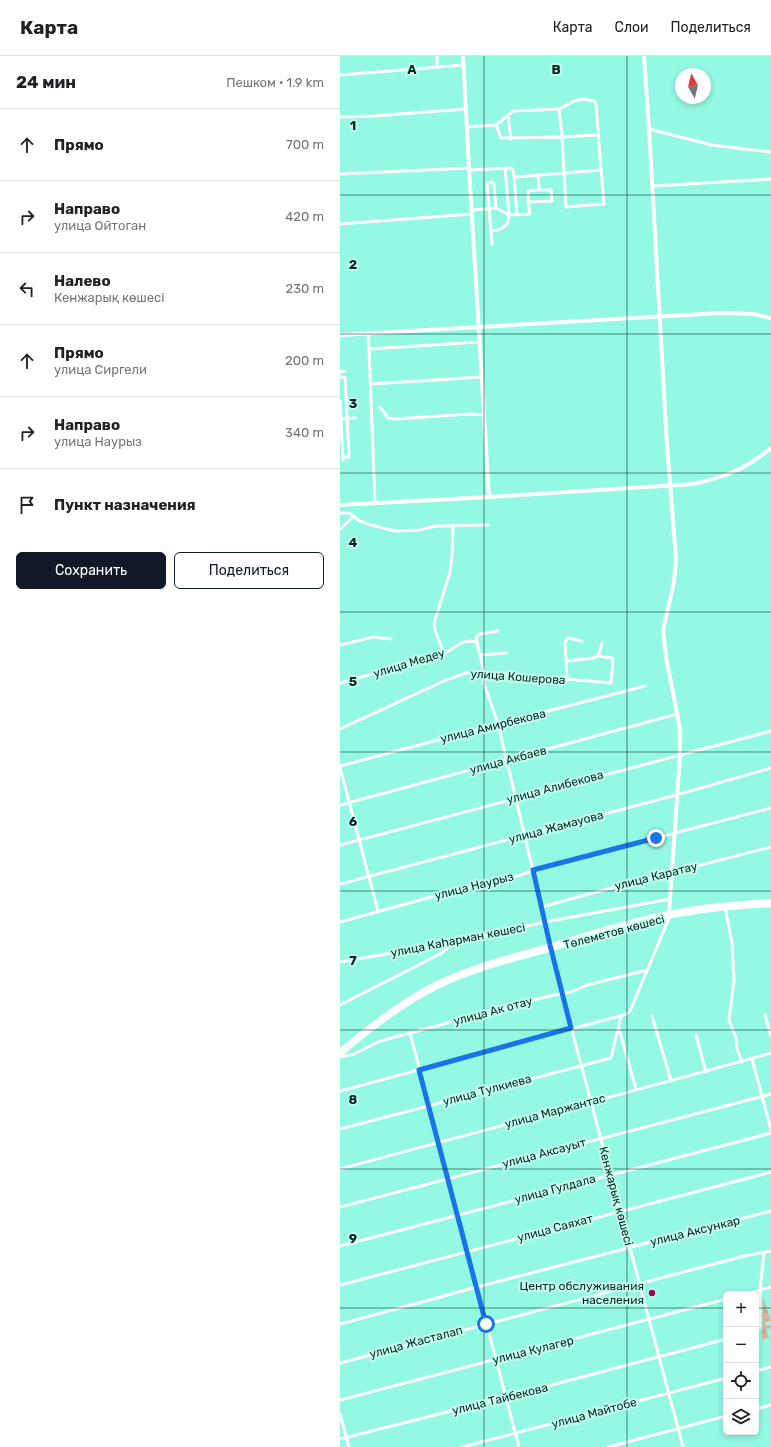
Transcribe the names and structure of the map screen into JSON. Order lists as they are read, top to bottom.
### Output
{
  "streets": {
    "main road": ["Төлеметов көшесі"],
    "street": [
      "улица Медеу",
      "улица Кошерова",
      "улица Амирбекова",
      "улица Акбаев",
      "улица Алибекова",
      "улица Жамауова",
      "улица Каратау",
      "улица Наурыз",
      "улица Каһарман көшесі",
      "улица Ак отау",
      "улица Тулкиева",
      "улица Маржантас",
      "улица Аксауыт",
      "улица Гулдала",
      "Кенжарық көшесі",
      "улица Саяхат",
      "улица Аксункар",
      "улица Жасталап",
      "улица Кулагер",
      "улица Тайбекова",
      "улица Майтобе"
    ]
  },
  "crossings": [
    ["улица Медеу", "Кенжарық көшесі"],
    ["улица Кошерова", "Кенжарық көшесі"],
    ["улица Амирбекова", "Кенжарық көшесі"],
    ["улица Акбаев", "Кенжарық көшесі"],
    ["улица Алибекова", "Кенжарық көшесі"],
    ["улица Жамауова", "Кенжарық көшесі"],
    ["улица Каратау", "Кенжарық көшесі"],
    ["улица Наурыз", "Кенжарық көшесі"],
    ["Төлеметов көшесі", "улица Ак отау"],
    ["Төлеметов көшесі", "Кенжарық көшесі"],
    ["улица Каһарман көшесі", "Кенжарық көшесі"],
    ["улица Ак отау", "Кенжарық көшесі"],
    ["улица Тулкиева", "Кенжарық көшесі"],
    ["улица Маржантас", "Кенжарық көшесі"],
    ["улица Аксауыт", "Кенжарық көшесі"],
    ["улица Гулдала", "Кенжарық көшесі"],
    ["Кенжарық көшесі", "улица Саяхат"],
    ["Кенжарық көшесі", "улица Аксункар"],
    ["Кенжарық көшесі", "улица Жасталап"],
    ["Кенжарық көшесі", "улица Кулагер"],
    ["Кенжарық көшесі", "улица Тайбекова"],
    ["Кенжарық көшесі", "улица Майтобе"]
  ],
  "places": ["Центр обслуживания населения"],
  "north": "top",
  "page": {
    "header": "Карта",
    "nav": ["Карта", "Слои", "Поделиться"],
    "heading": ["24 мин", "Пешком · 1.9 km"],
    "list": [
      ["Прямо", "700 m"],
      ["Направо", "улица Ойтоган", "420 m"],
      ["Налево", "Кенжарық көшесі", "230 m"],
      ["Прямо", "улица Сиргели", "200 m"],
      ["Направо", "улица Наурыз", "340 m"],
      "Пункт назначения"
    ],
    "buttons": ["Сохранить", "Поделиться"],
    "map_buttons": ["+", "−"]
  },
  "grid": {
    "columns": ["A", "B"],
    "rows": [
      "1",
      "2",
      "3",
      "4",
      "5",
      "6",
      "7",
      "8",
      "9"
    ]
  }
}
